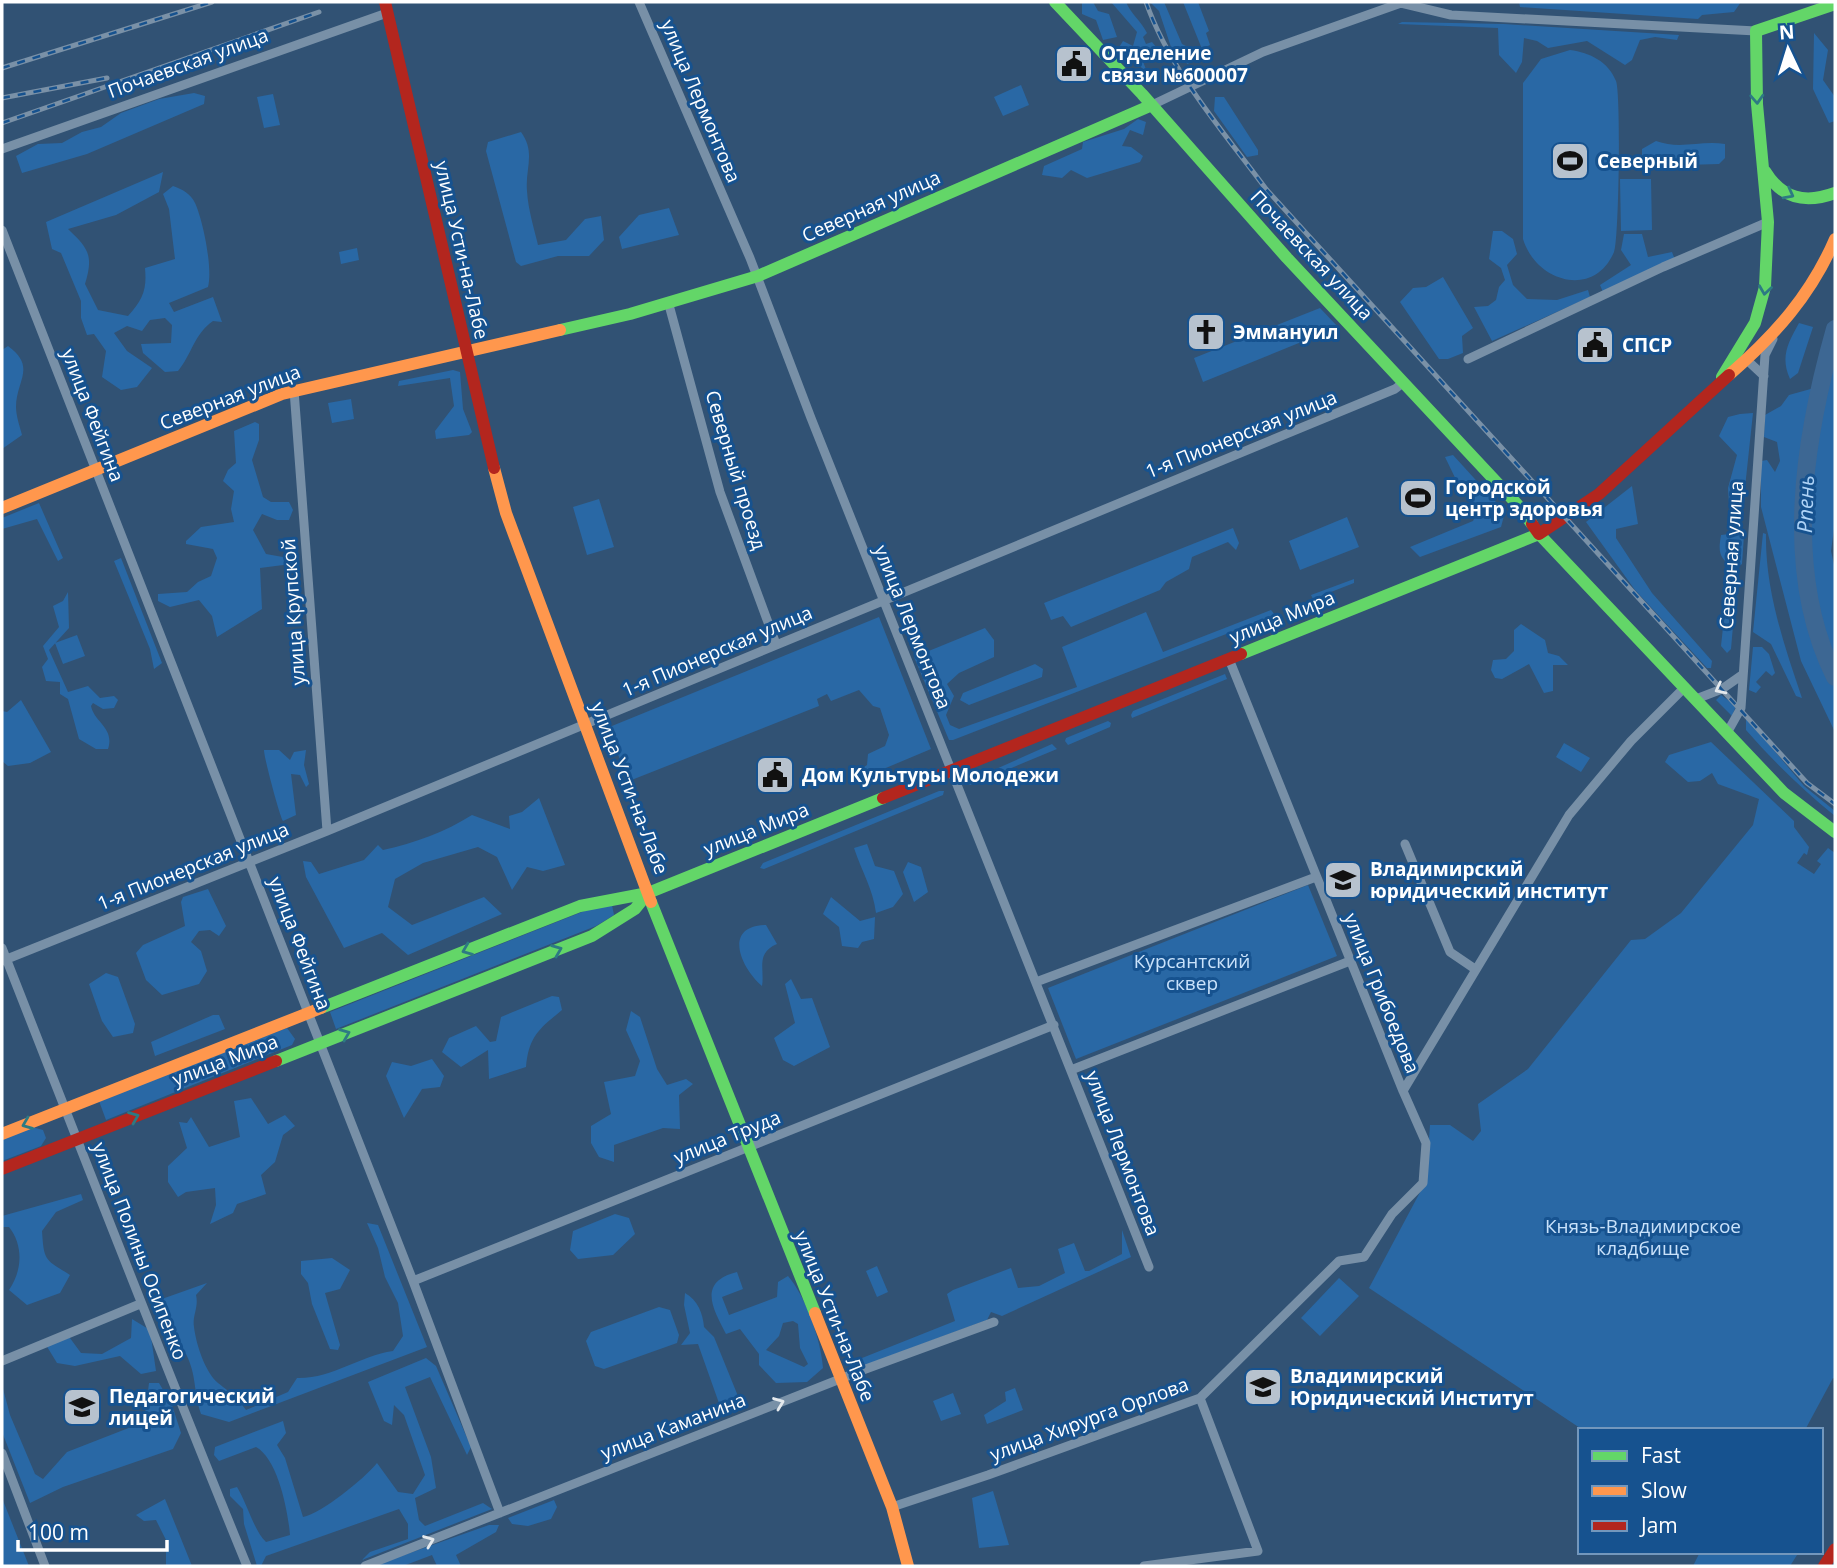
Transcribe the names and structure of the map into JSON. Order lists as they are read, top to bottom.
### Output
{
  "streets": {
    "main road": [
      "Почаевская улица",
      "Северная улица",
      "улица Усти-на-Лабе",
      "улица Мира"
    ],
    "street": [
      "улица Лермонтова",
      "улица Фейгина",
      "1-я Пионерская улица",
      "Северный проезд",
      "улица Крупской",
      "улица Грибоедова",
      "улица Труда",
      "улица Полины Осипенко",
      "улица Хирурга Орлова",
      "улица Каманина"
    ]
  },
  "crossings": [
    ["Почаевская улица", "Северная улица"],
    ["Почаевская улица", "улица Усти-на-Лабе"],
    ["Почаевская улица", "1-я Пионерская улица"],
    ["Почаевская улица", "улица Мира"],
    ["улица Лермонтова", "Северная улица"],
    ["улица Лермонтова", "1-я Пионерская улица"],
    ["улица Лермонтова", "улица Мира"],
    ["улица Лермонтова", "улица Труда"],
    ["Северная улица", "улица Усти-на-Лабе"],
    ["Северная улица", "улица Фейгина"],
    ["Северная улица", "Северный проезд"],
    ["Северная улица", "улица Крупской"],
    ["улица Усти-на-Лабе", "1-я Пионерская улица"],
    ["улица Усти-на-Лабе", "улица Мира"],
    ["улица Усти-на-Лабе", "улица Труда"],
    ["улица Усти-на-Лабе", "улица Хирурга Орлова"],
    ["улица Усти-на-Лабе", "улица Каманина"],
    ["улица Фейгина", "1-я Пионерская улица"],
    ["улица Фейгина", "улица Мира"],
    ["улица Фейгина", "улица Труда"],
    ["улица Фейгина", "улица Каманина"],
    ["1-я Пионерская улица", "Северный проезд"],
    ["1-я Пионерская улица", "улица Крупской"],
    ["1-я Пионерская улица", "улица Полины Осипенко"],
    ["улица Мира", "улица Грибоедова"],
    ["улица Мира", "улица Полины Осипенко"],
    ["улица Грибоедова", "улица Хирурга Орлова"]
  ],
  "one_way": ["улица Каманина"],
  "water": ["Рпень"],
  "parks": ["Курсантский сквер", "Князь-Владимирское кладбище"],
  "places": {
    "public building": ["Отделение связи №600007", "СПСР", "Дом Культуры Молодежи"],
    "sports": ["Северный", "Городской центр здоровья"],
    "church": ["Эммануил"],
    "school or university": ["Владимирский юридический институт", "Владимирский Юридический Институт", "Педагогический лицей"]
  },
  "legend": ["Fast", "Slow", "Jam"],
  "scale_bar": "100 m",
  "north": "top"
}
